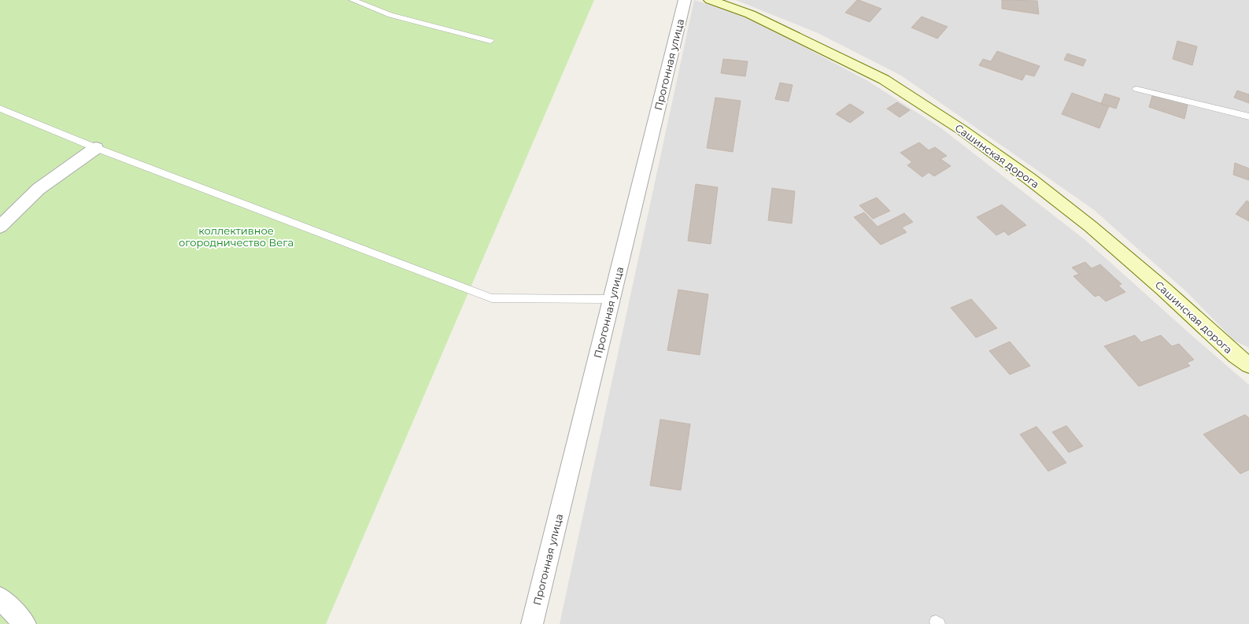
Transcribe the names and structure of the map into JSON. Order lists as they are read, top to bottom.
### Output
{
  "streets": {
    "street": ["Прогонная улица", "Сашинская дорога"]
  },
  "parks": ["коллективное огородничество Вега"]
}
